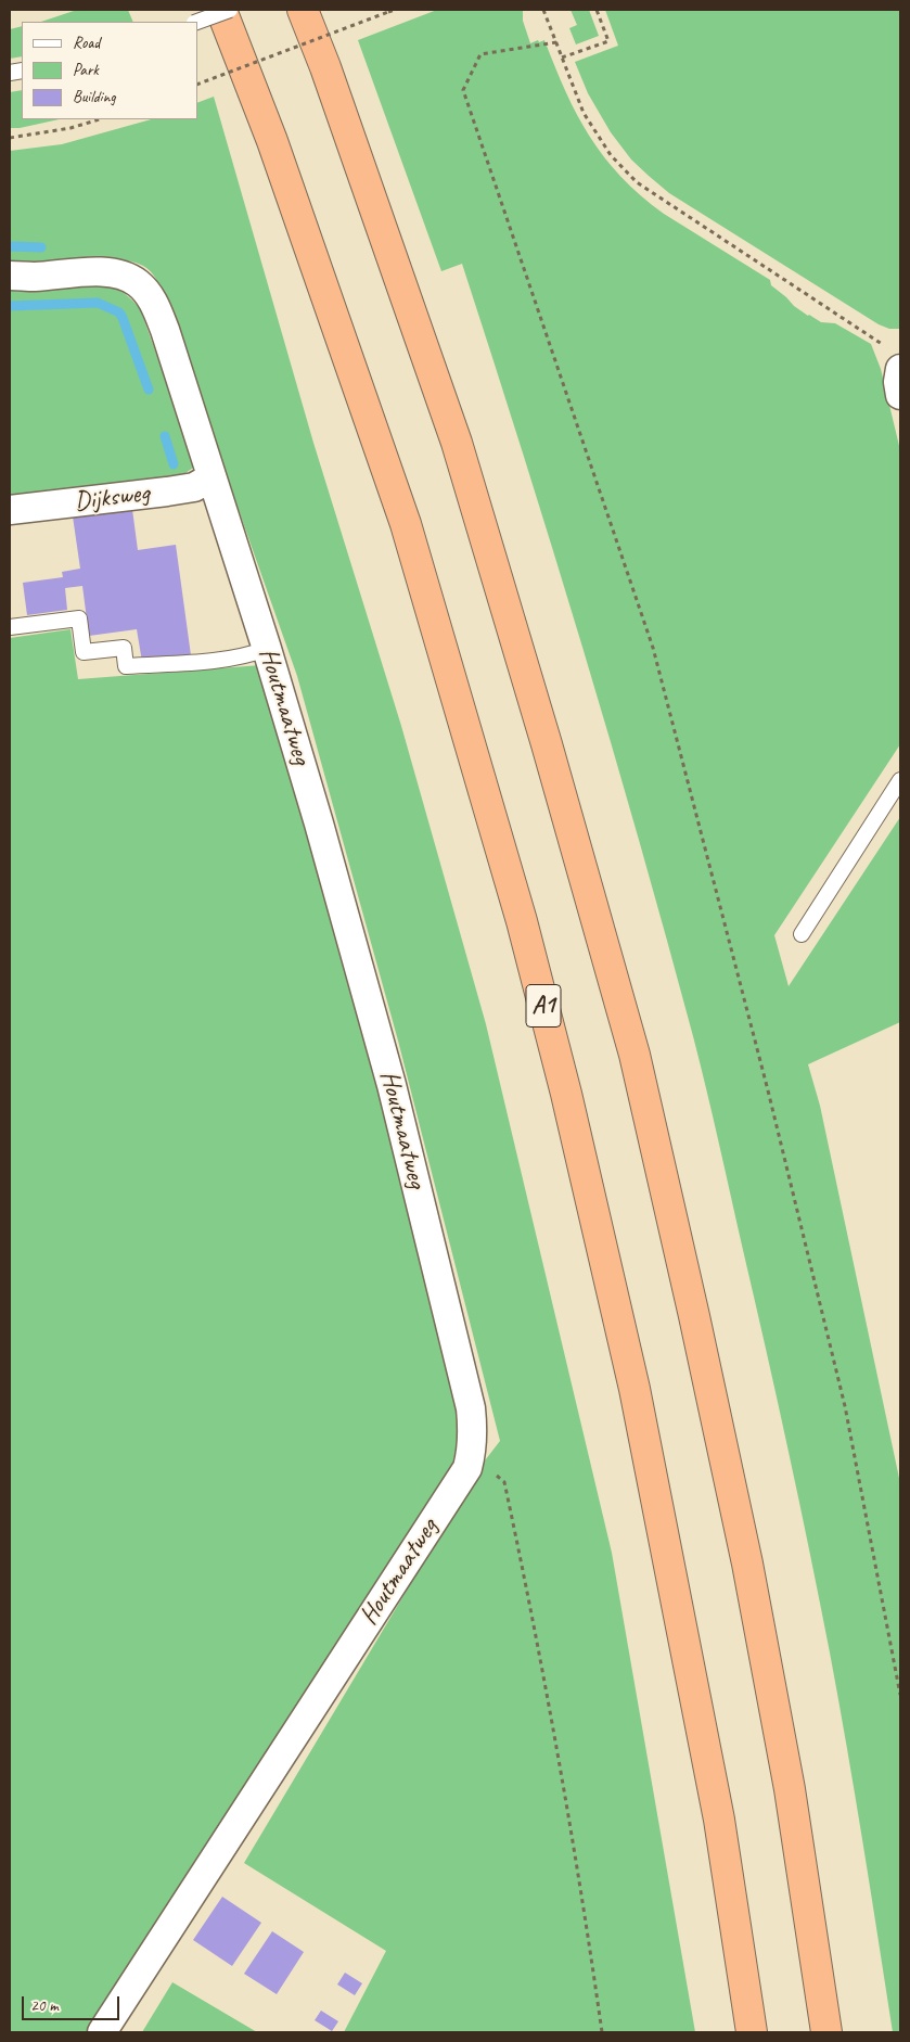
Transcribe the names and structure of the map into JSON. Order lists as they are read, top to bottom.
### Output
{
  "streets": {
    "highway": ["A1"],
    "street": ["Dijksweg", "Houtmaatweg"]
  },
  "crossings": [
    ["Dijksweg", "Houtmaatweg"]
  ],
  "legend": ["Road", "Park", "Building"],
  "scale_bar": "20 m"
}
